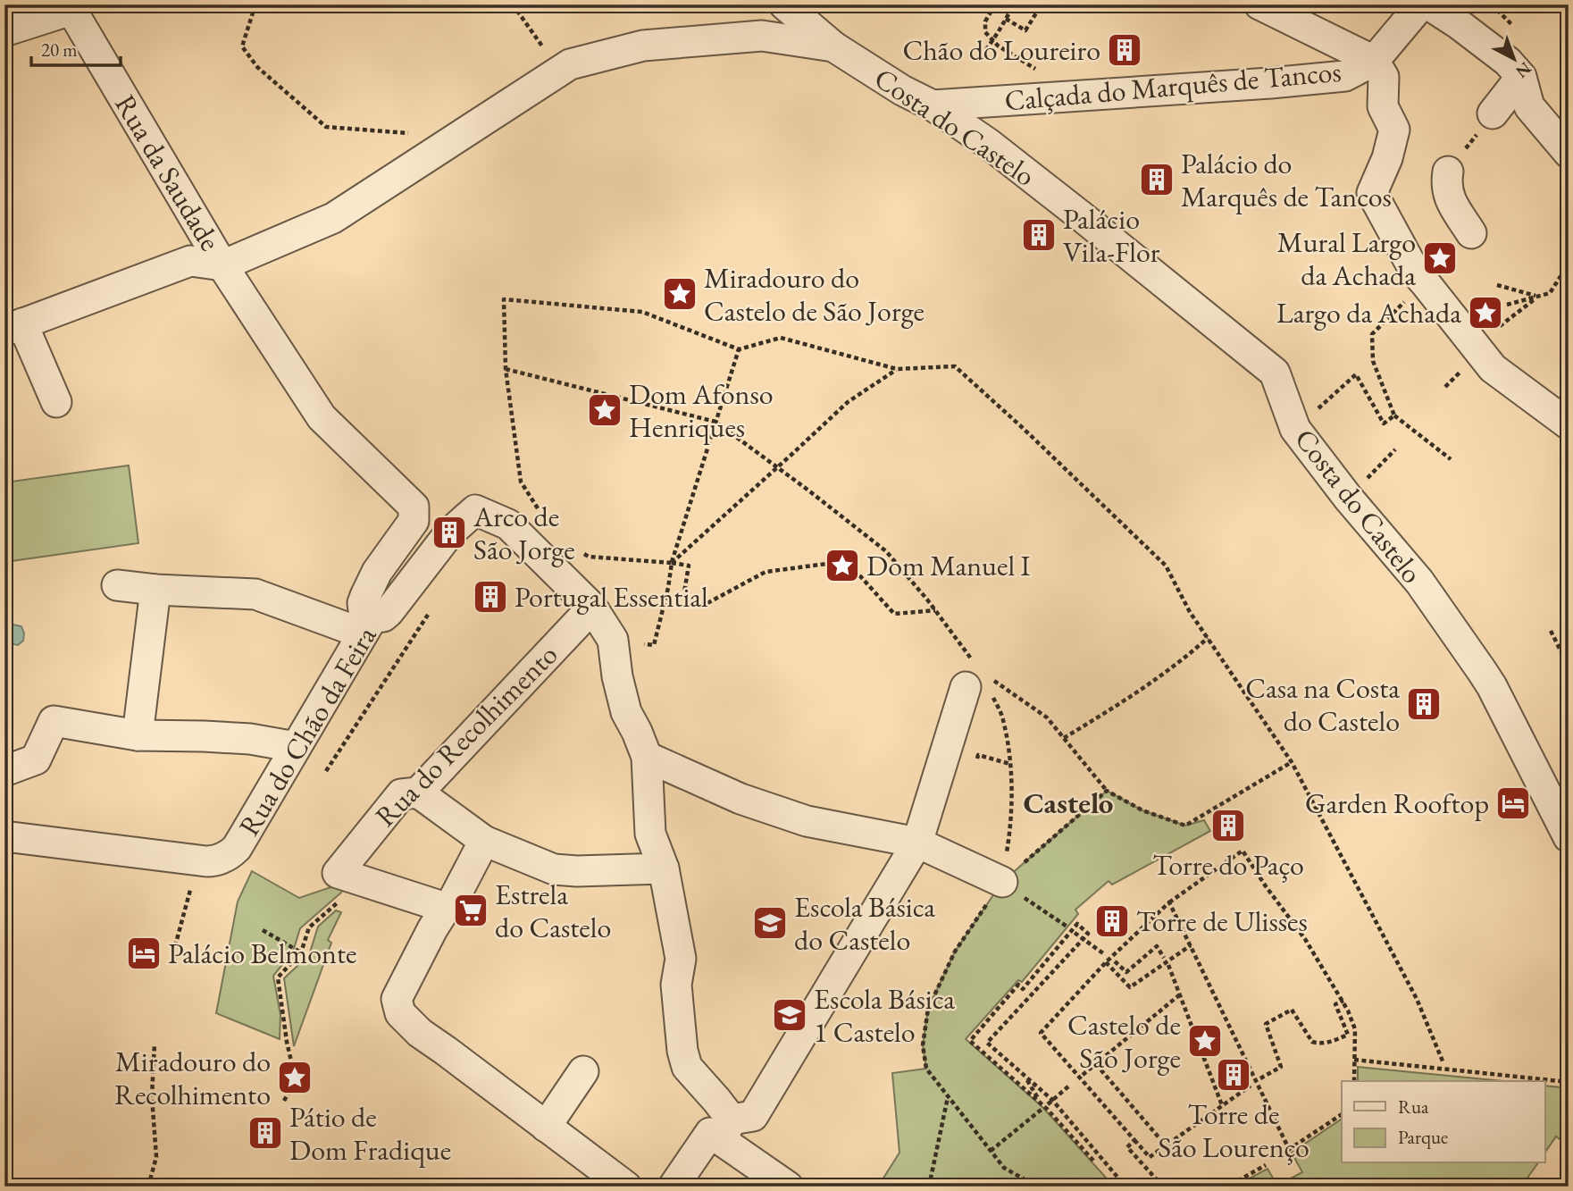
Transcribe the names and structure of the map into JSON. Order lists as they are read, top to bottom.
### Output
{
  "streets": {
    "street": [
      "Calçada do Marquês de Tancos",
      "Costa do Castelo",
      "Rua da Saudade",
      "Rua do Chão da Feira",
      "Rua do Recolhimento"
    ]
  },
  "crossings": [
    ["Calçada do Marquês de Tancos", "Costa do Castelo"],
    ["Costa do Castelo", "Rua da Saudade"],
    ["Rua do Chão da Feira", "Rua do Recolhimento"]
  ],
  "districts": ["Castelo"],
  "places": {
    "building": [
      "Chão do Loureiro",
      "Palácio do Marquês de Tancos",
      "Palácio Vila-Flor",
      "Arco de São Jorge",
      "Portugal Essential",
      "Casa na Costa do Castelo",
      "Torre do Paço",
      "Torre de Ulisses",
      "Torre de São Lourenço",
      "Pátio de Dom Fradique"
    ],
    "place": [
      "Mural Largo da Achada",
      "Miradouro do Castelo de São Jorge",
      "Largo da Achada",
      "Dom Afonso Henriques",
      "Dom Manuel I",
      "Castelo de São Jorge",
      "Miradouro do Recolhimento"
    ],
    "hotel": ["Garden Rooftop", "Palácio Belmonte"],
    "supermarket": ["Estrela do Castelo"],
    "school or university": ["Escola Básica do Castelo", "Escola Básica 1 Castelo"]
  },
  "legend": ["Rua", "Parque"],
  "scale_bar": "20 m",
  "north": "bottom right"
}
